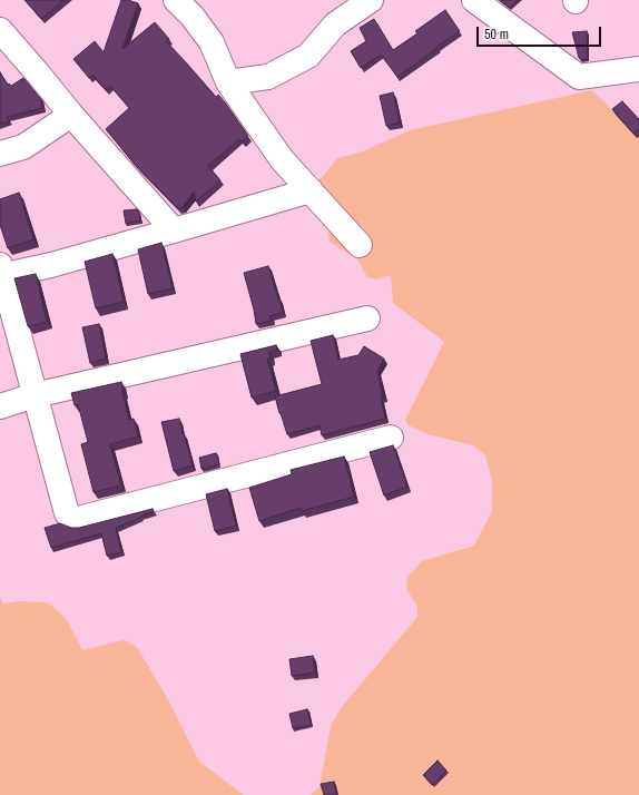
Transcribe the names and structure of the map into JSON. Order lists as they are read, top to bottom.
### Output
{
  "scale_bar": "50 m"
}
